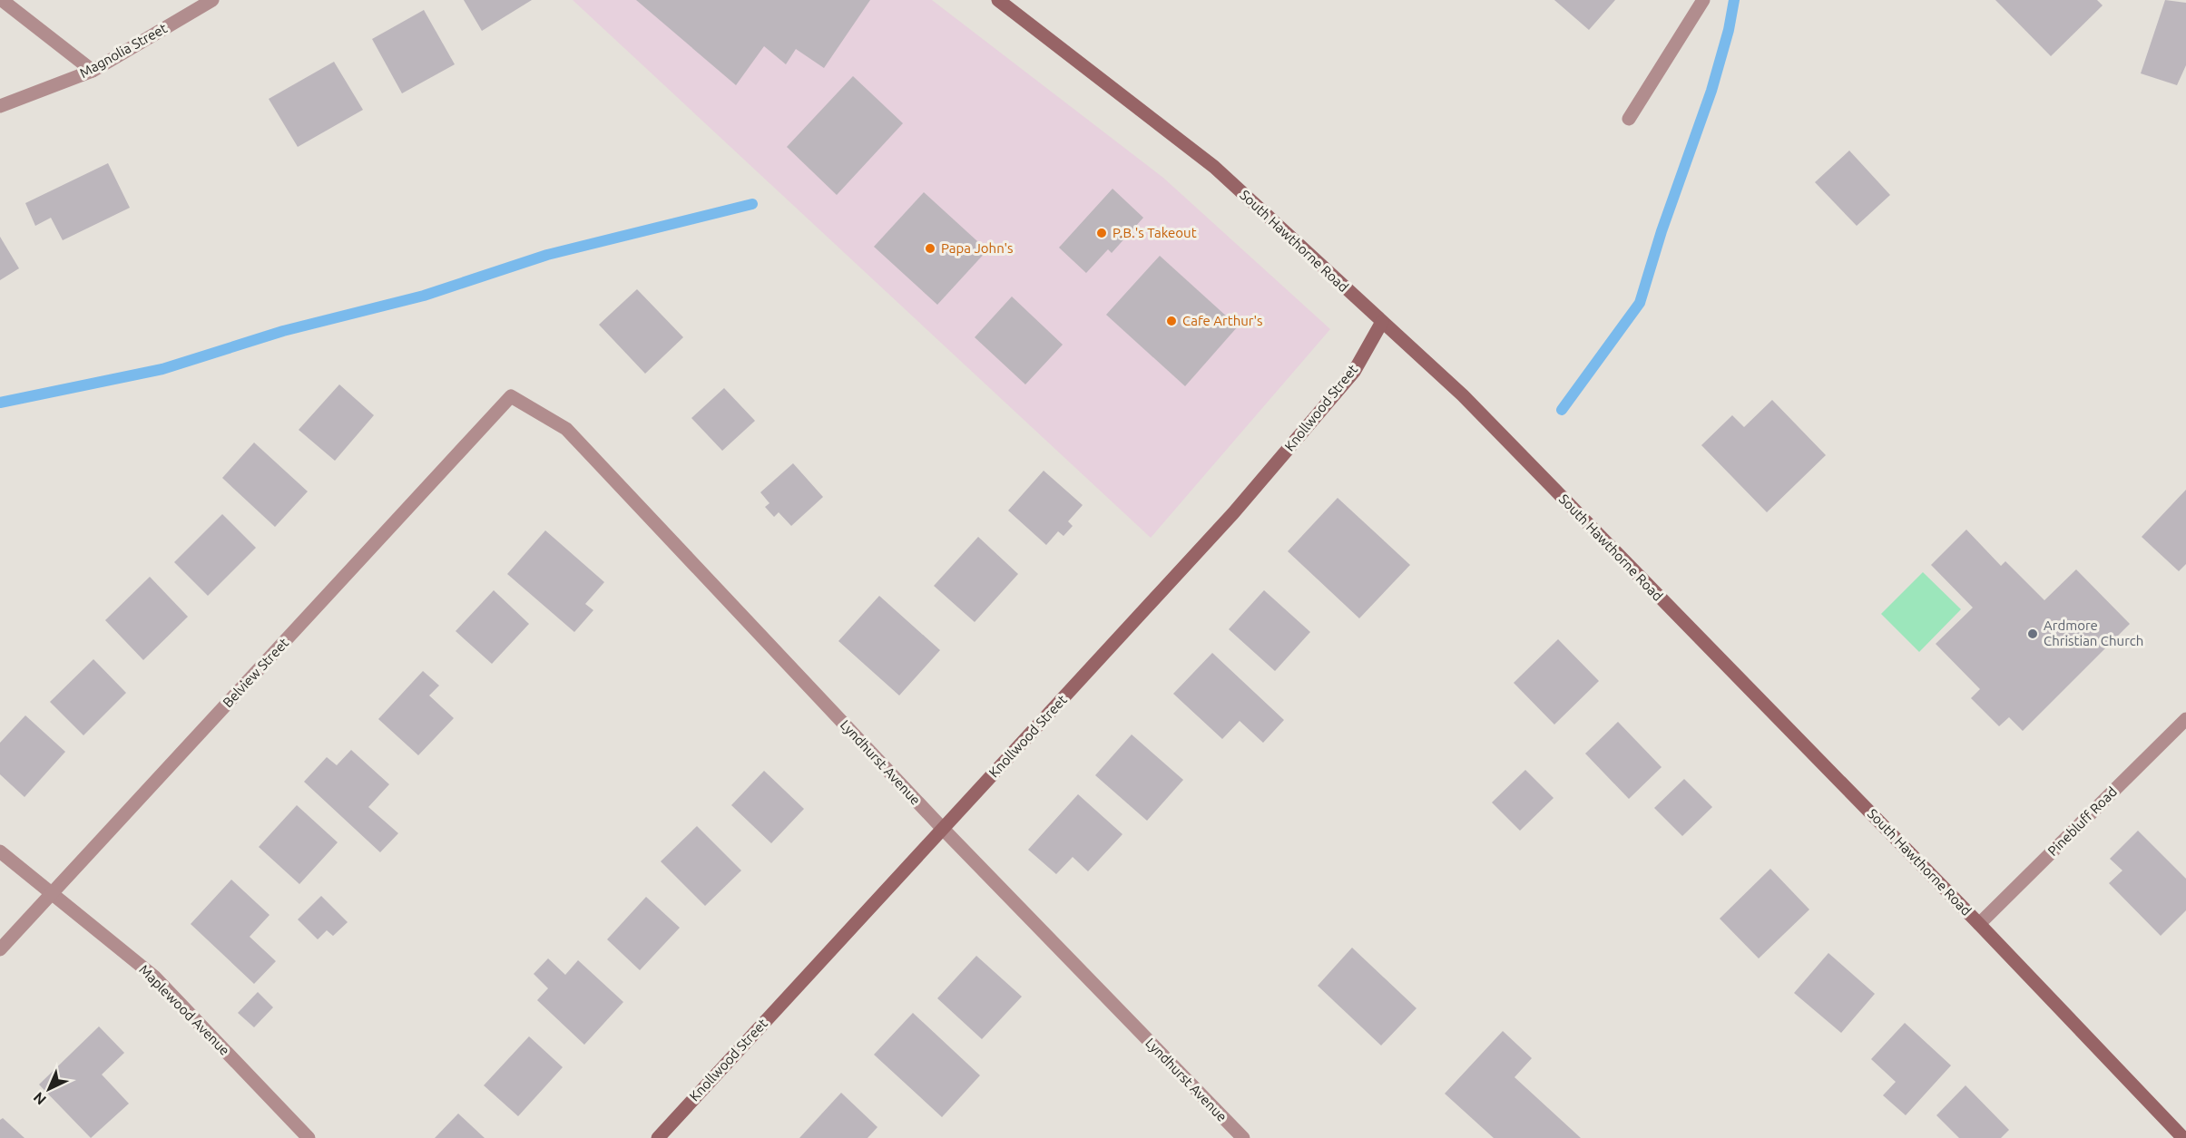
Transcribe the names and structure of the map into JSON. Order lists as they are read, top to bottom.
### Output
{
  "streets": {
    "main road": ["South Hawthorne Road", "Knollwood Street"],
    "street": [
      "Magnolia Street",
      "Belview Street",
      "Lyndhurst Avenue",
      "Pinebluff Road",
      "Maplewood Avenue"
    ]
  },
  "crossings": [
    ["South Hawthorne Road", "Knollwood Street"],
    ["South Hawthorne Road", "Pinebluff Road"],
    ["Knollwood Street", "Lyndhurst Avenue"],
    ["Belview Street", "Lyndhurst Avenue"],
    ["Belview Street", "Maplewood Avenue"]
  ],
  "places": [
    "P.B.'s Takeout",
    "Papa John's",
    "Cafe Arthur's",
    "Ardmore Christian Church"
  ],
  "north": "bottom left"
}
